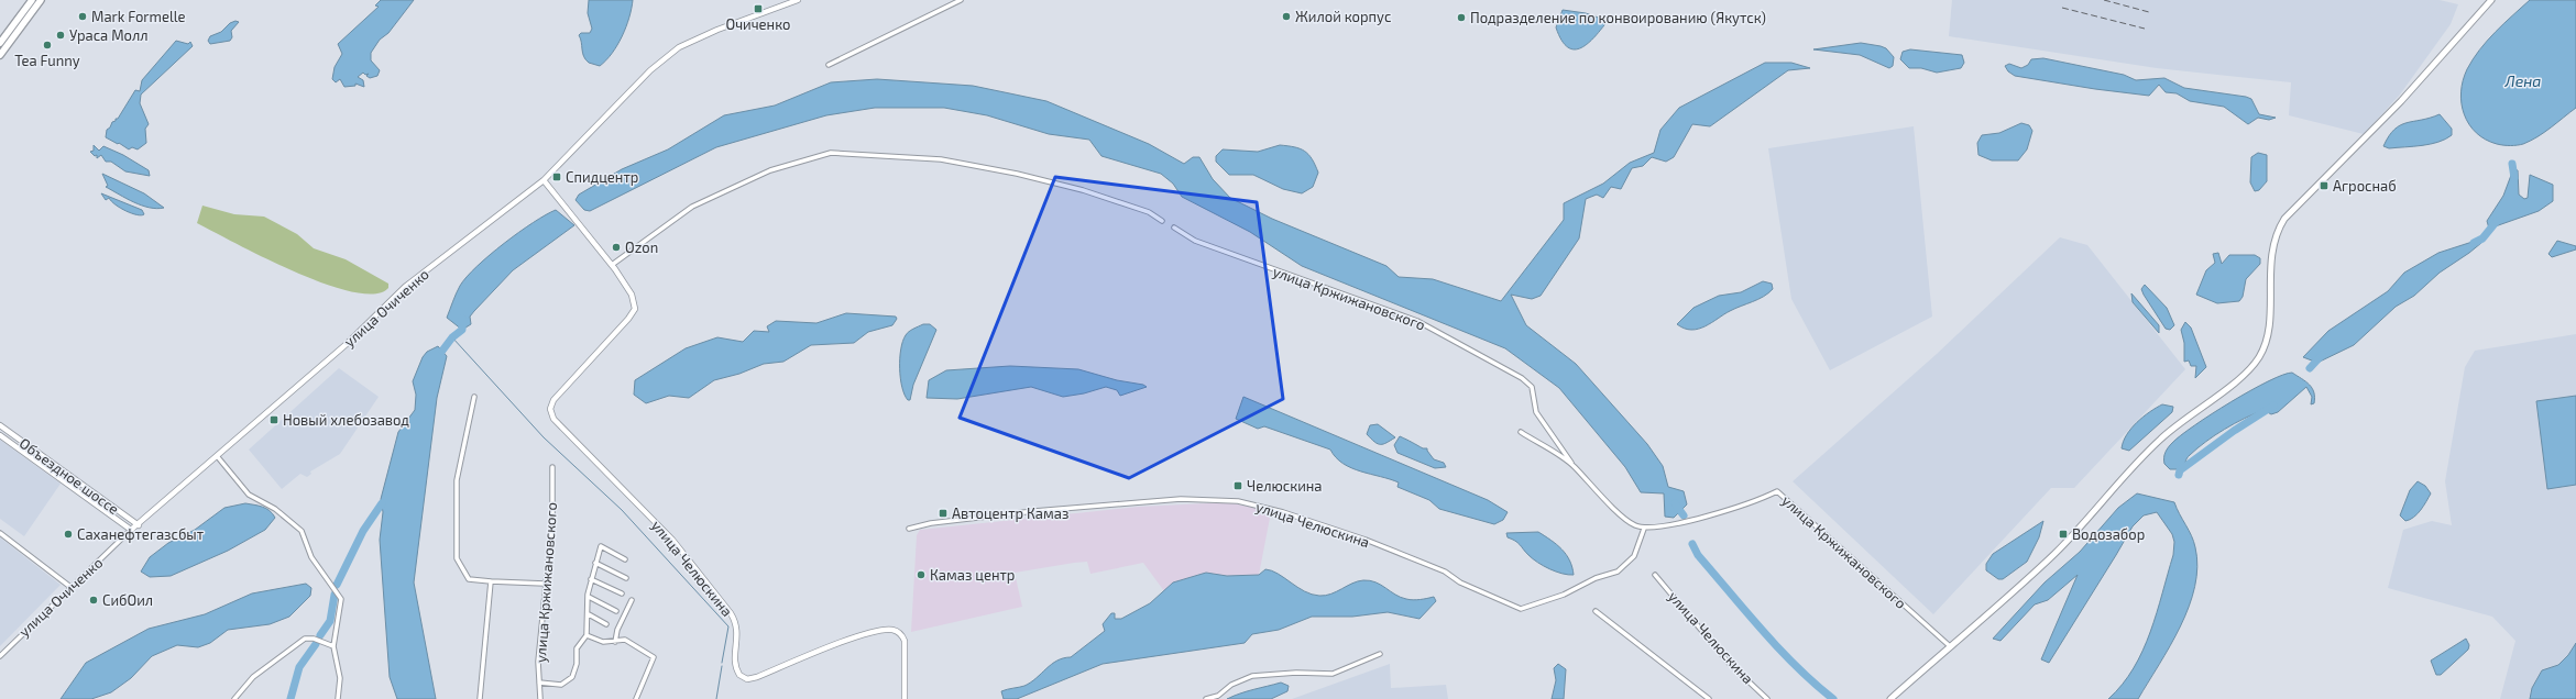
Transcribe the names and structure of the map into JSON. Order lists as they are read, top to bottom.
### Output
{
  "streets": {
    "street": [
      "улица Кржижановского",
      "улица Очиченко",
      "Объездное шоссе",
      "улица Челюскина"
    ]
  },
  "crossings": [
    ["улица Кржижановского", "улица Челюскина"],
    ["улица Очиченко", "Объездное шоссе"]
  ],
  "water": ["Лена"],
  "places": {
    "transit": [
      "Очиченко",
      "Спидцентр",
      "Агроснаб",
      "Новый хлебозавод",
      "Челюскина",
      "Автоцентр Камаз",
      "Водозабор"
    ],
    "other": [
      "Mark Formelle",
      "Жилой корпус",
      "Подразделение по конвоированию (Якутск)",
      "Ураса Молл",
      "Tea Funny",
      "Ozon",
      "Саханефтегазсбыт",
      "Камаз центр",
      "СибОил"
    ]
  }
}
